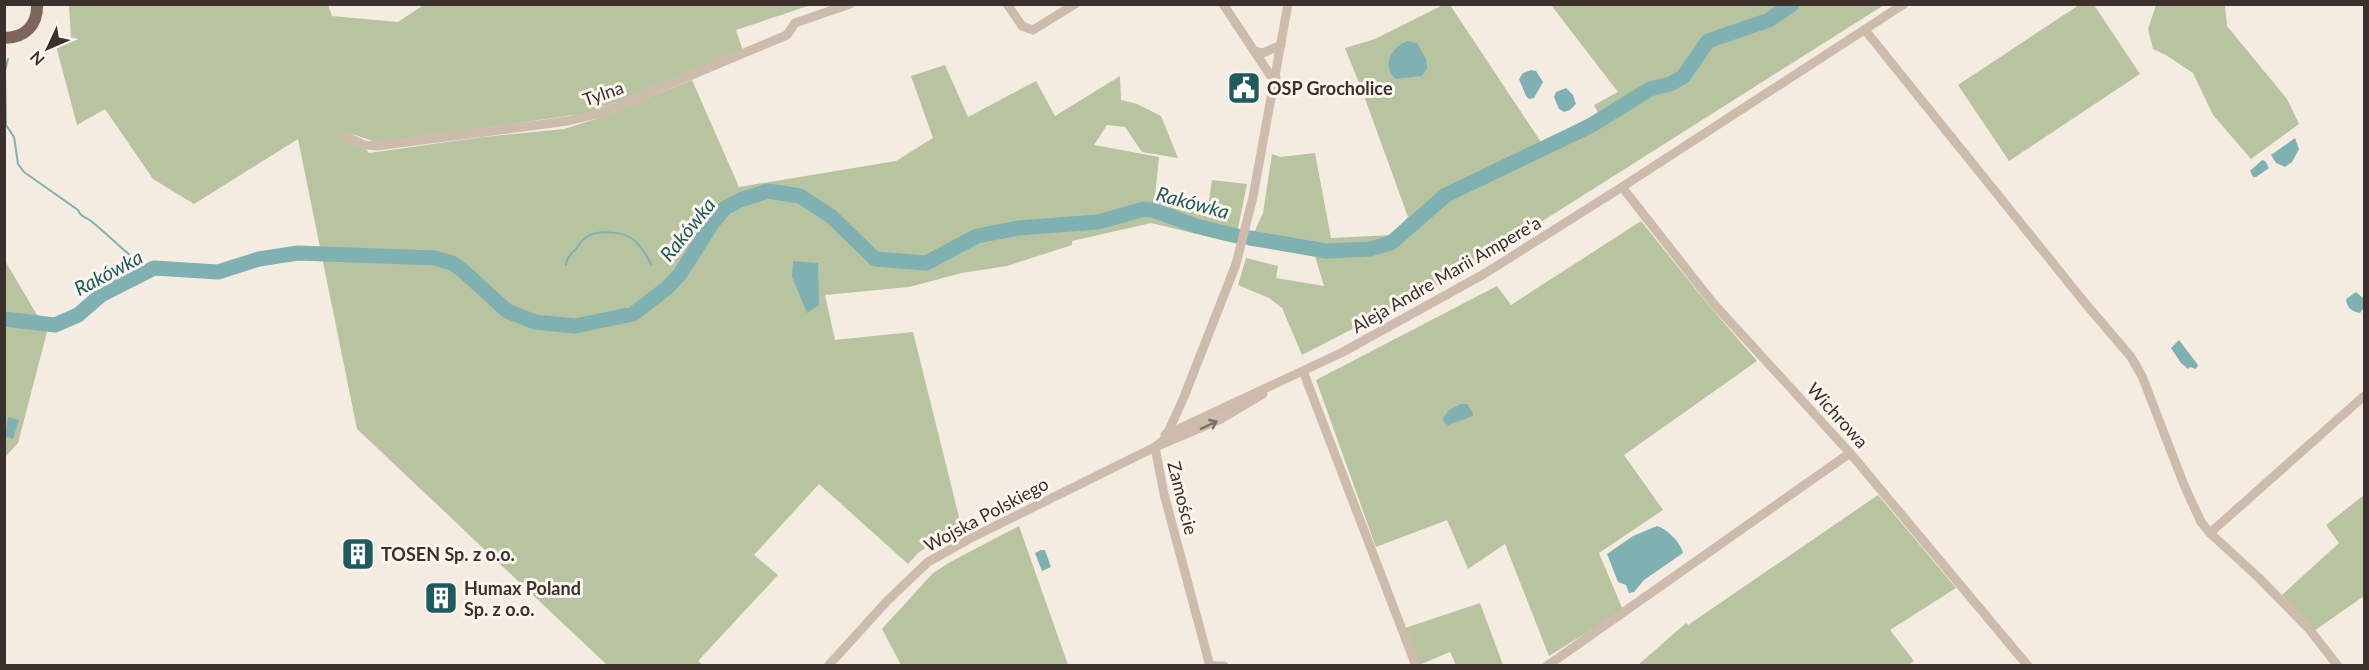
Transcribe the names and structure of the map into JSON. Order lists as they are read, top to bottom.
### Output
{
  "streets": {
    "street": [
      "Tylna",
      "Aleja Andre Marii Ampere'a",
      "Wichrowa",
      "Zamoście",
      "Wojska Polskiego"
    ]
  },
  "crossings": [
    ["Aleja Andre Marii Ampere'a", "Wichrowa"],
    ["Aleja Andre Marii Ampere'a", "Zamoście"],
    ["Aleja Andre Marii Ampere'a", "Wojska Polskiego"],
    ["Zamoście", "Wojska Polskiego"]
  ],
  "water": ["Rakówka"],
  "places": {
    "public building": ["OSP Grocholice"],
    "building": ["TOSEN Sp. z o.o.", "Humax Poland Sp. z o.o."]
  },
  "north": "bottom left"
}
